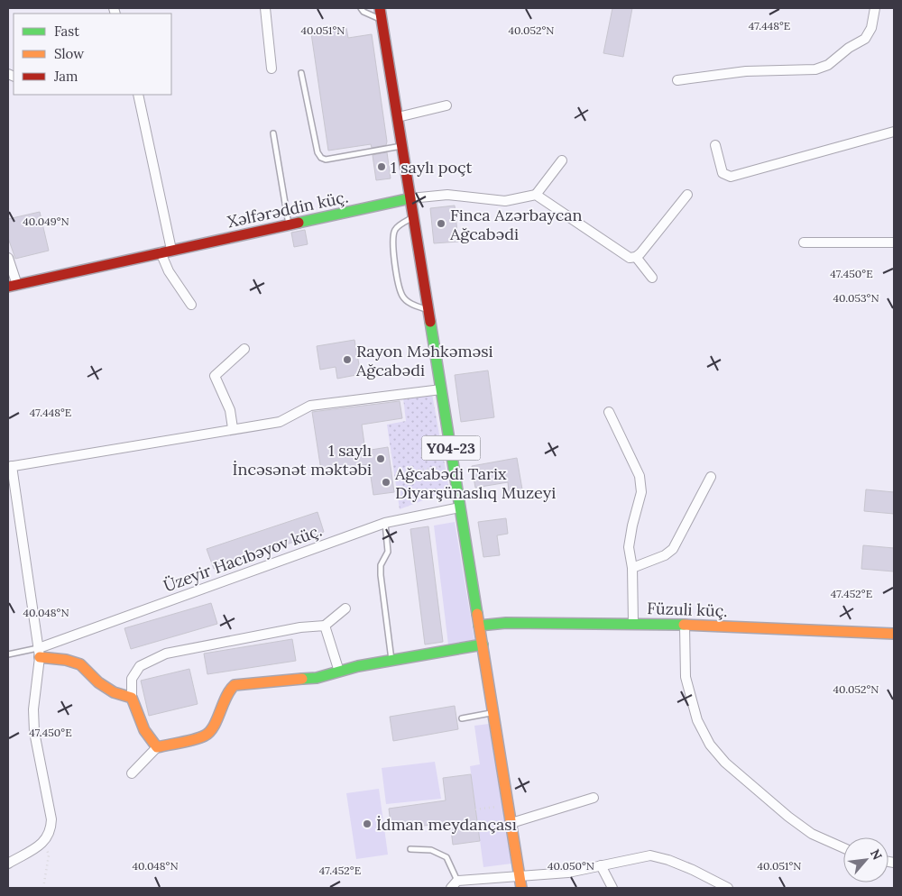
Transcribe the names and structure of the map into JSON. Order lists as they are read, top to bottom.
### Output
{
  "streets": {
    "street": [
      "Xəlfərəddin küç.",
      "Y04-23",
      "Üzeyir Hacıbəyov küç.",
      "Füzuli küç."
    ]
  },
  "crossings": [
    ["Xəlfərəddin küç.", "Y04-23"],
    ["Y04-23", "Üzeyir Hacıbəyov küç."],
    ["Y04-23", "Füzuli küç."]
  ],
  "places": [
    "1 saylı poçt",
    "Finca Azərbaycan Ağcabədi",
    "Rayon Məhkəməsi Ağcabədi",
    "1 saylı İncəsənət məktəbi",
    "Ağcabədi Tarix Diyarşünaslıq Muzeyi",
    "İdman meydançası"
  ],
  "legend": ["Fast", "Slow", "Jam"],
  "north": "top right",
  "coordinates": [
    "47.448°E",
    "40.051°N",
    "40.052°N",
    "40.049°N",
    "47.450°E",
    "40.053°N",
    "47.452°E",
    "40.048°N",
    "40.050°N"
  ]
}
